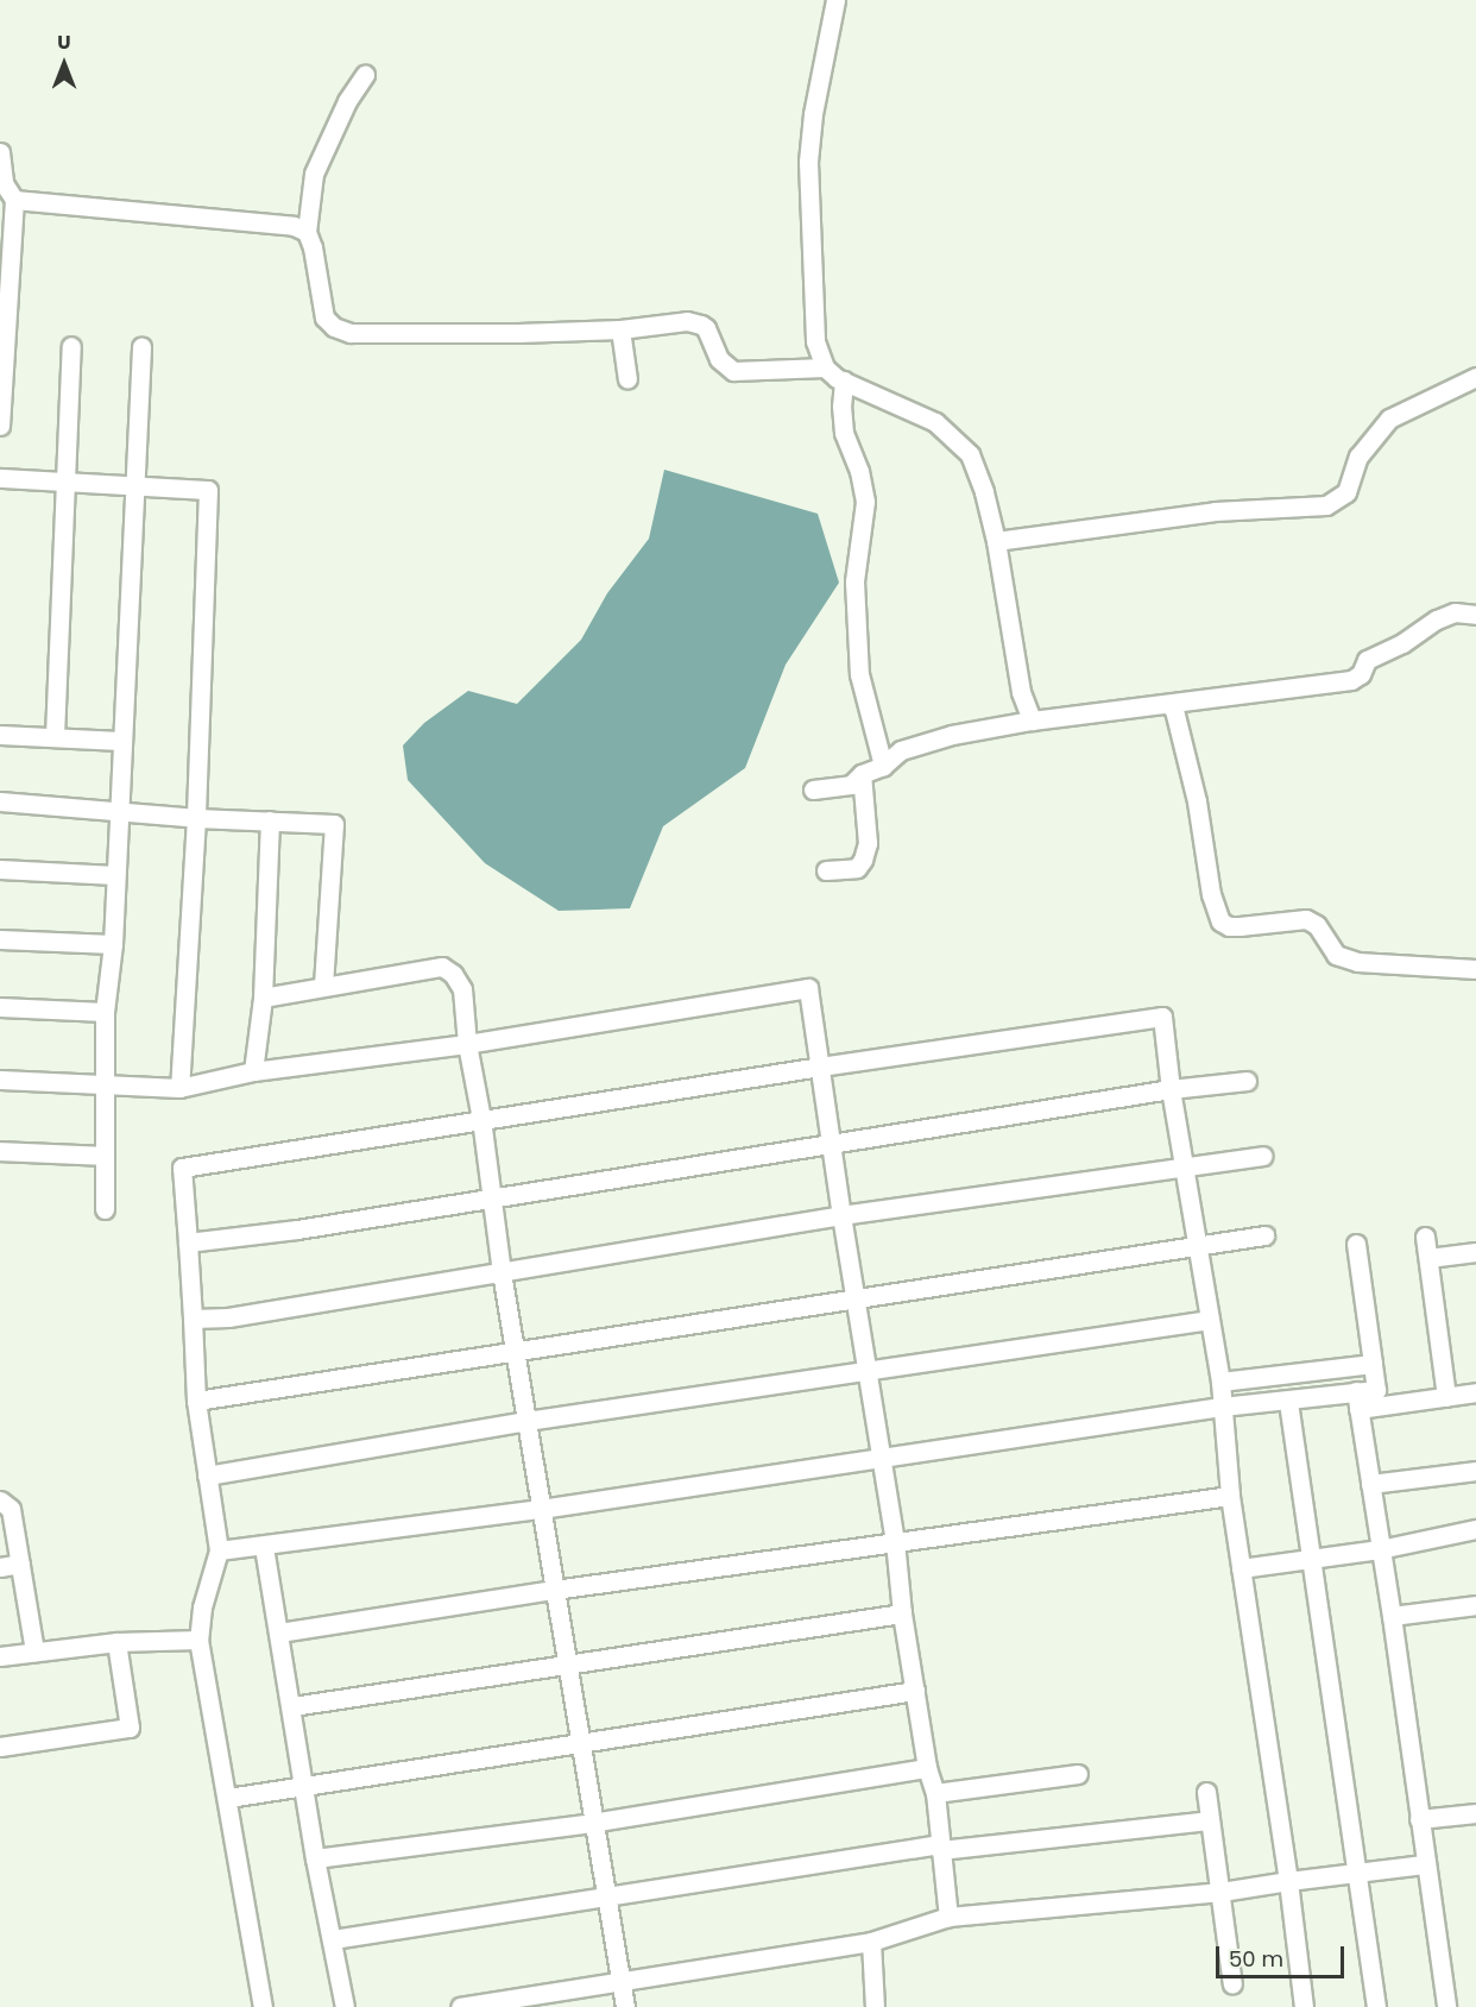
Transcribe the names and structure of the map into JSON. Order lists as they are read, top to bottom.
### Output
{
  "scale_bar": "50 m",
  "north": "top"
}
